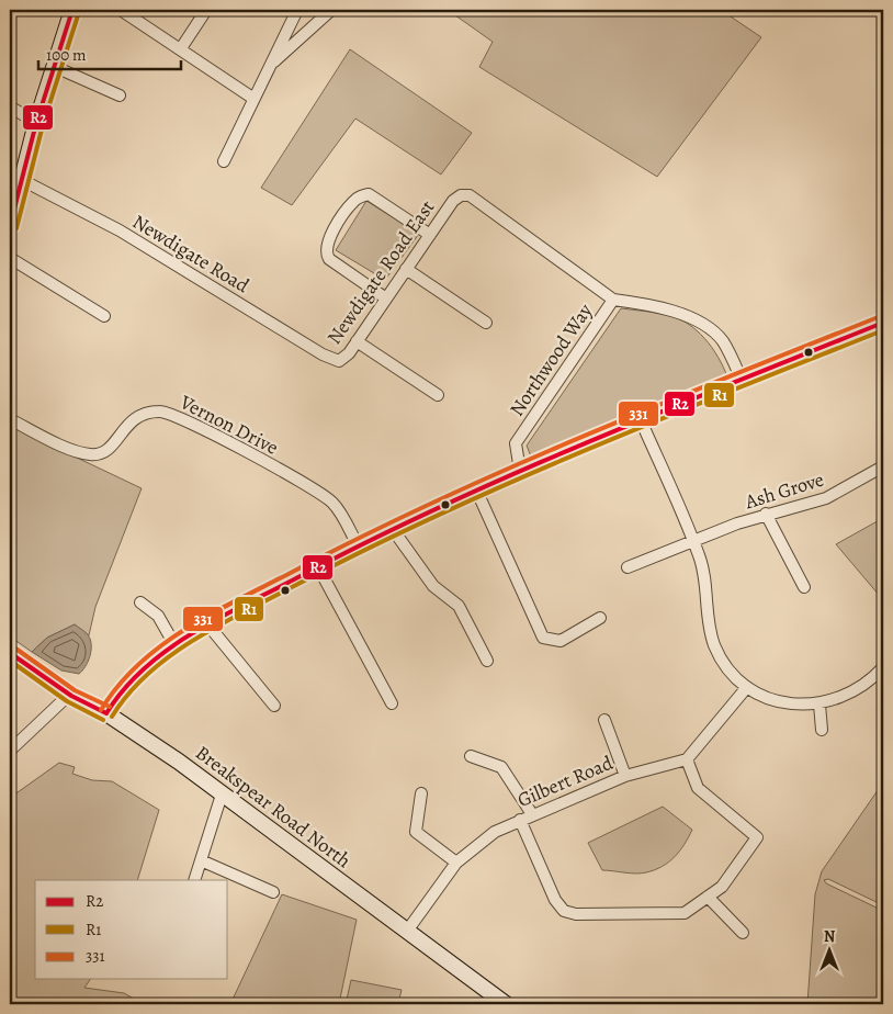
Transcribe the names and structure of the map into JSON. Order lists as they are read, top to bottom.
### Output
{
  "streets": {
    "street": [
      "Newdigate Road",
      "Newdigate Road East",
      "Northwood Way",
      "Vernon Drive",
      "Ash Grove",
      "Gilbert Road",
      "Breakspear Road North"
    ]
  },
  "crossings": [
    ["Newdigate Road", "Newdigate Road East"],
    ["Newdigate Road East", "Northwood Way"],
    ["Gilbert Road", "Breakspear Road North"]
  ],
  "lines": ["transit line R2", "transit line R1", "transit line 331"],
  "legend": ["R2", "R1", "331"],
  "scale_bar": "100 m",
  "north": "top"
}
